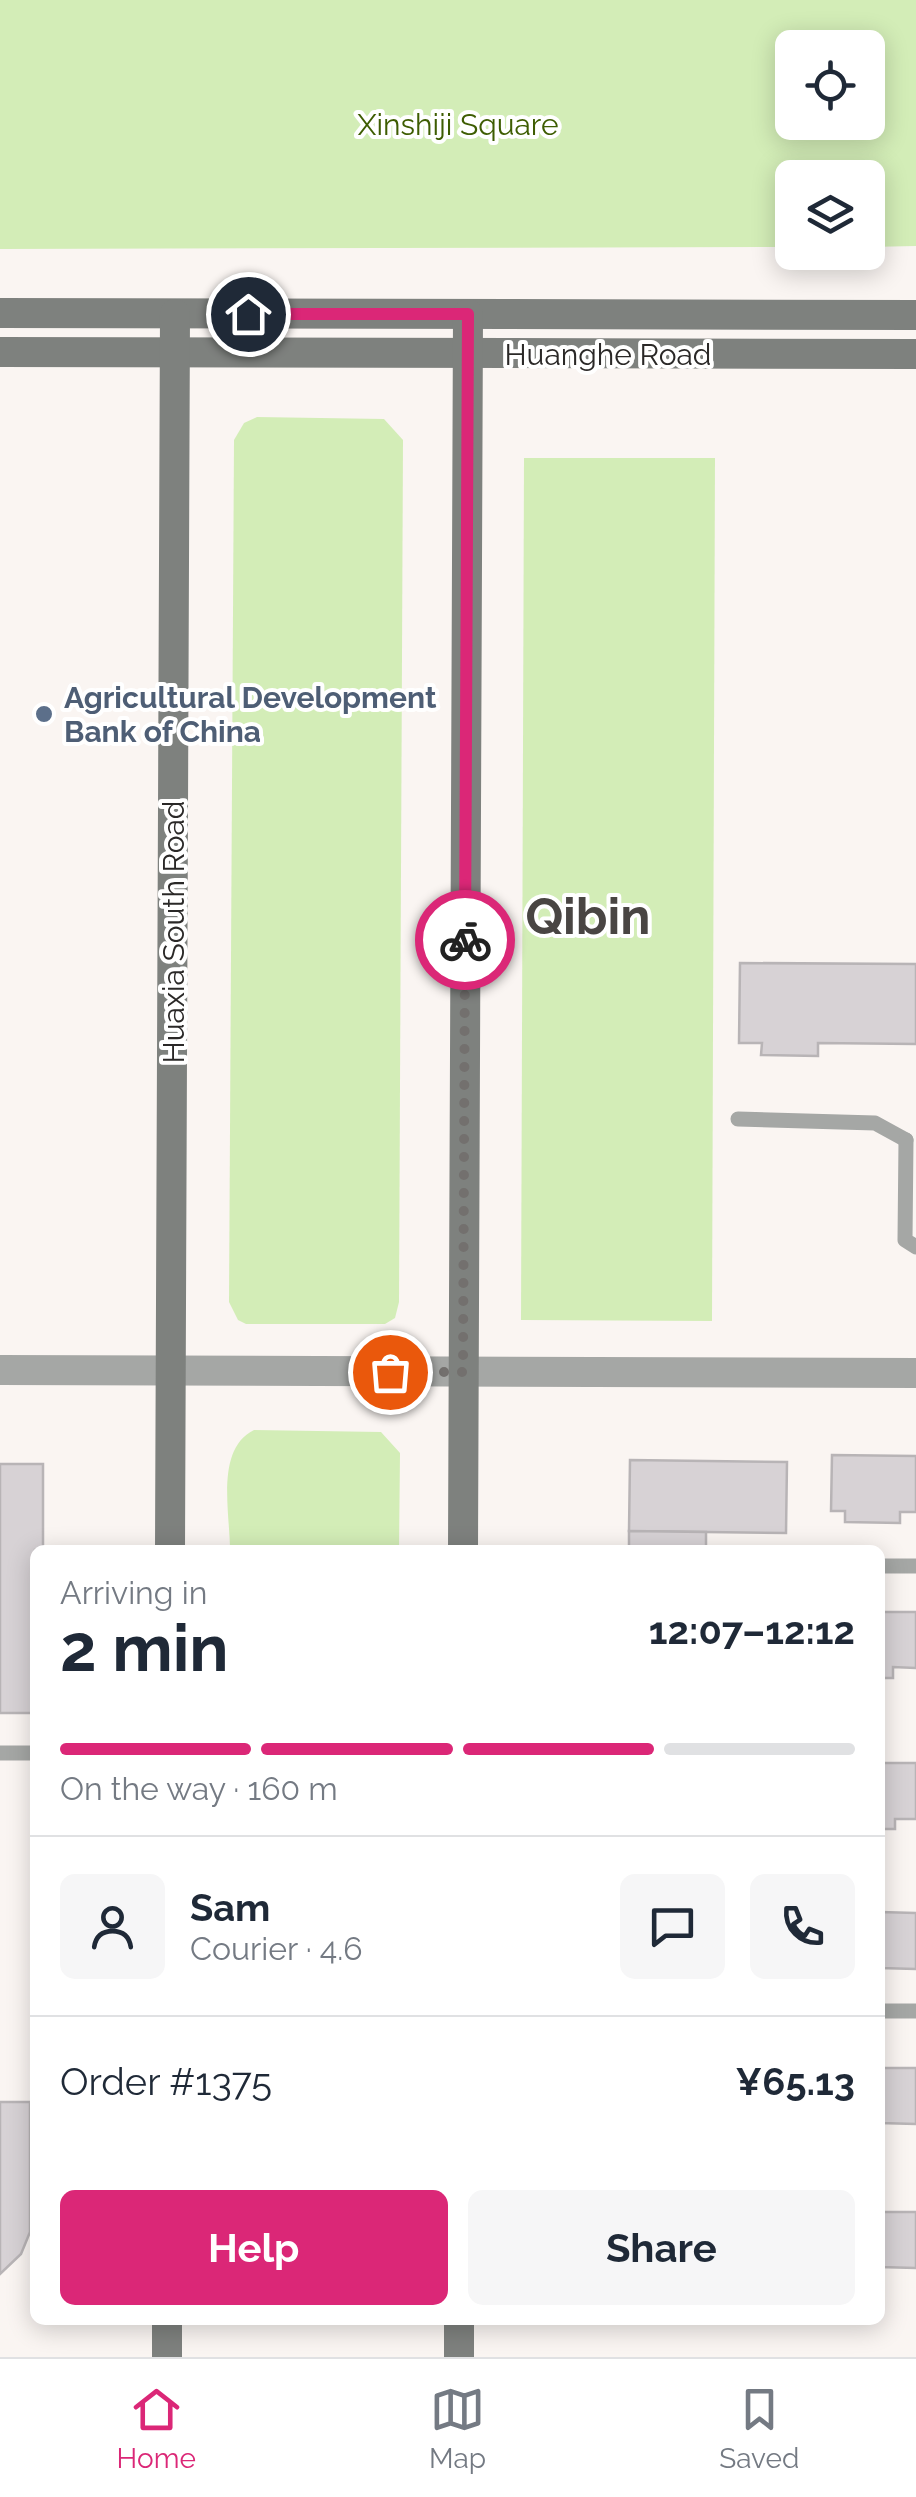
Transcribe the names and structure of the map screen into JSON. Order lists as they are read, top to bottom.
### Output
{
  "streets": {
    "street": ["Huanghe Road", "Huaxia South Road"]
  },
  "crossings": [
    ["Huanghe Road", "Huaxia South Road"]
  ],
  "districts": ["Qibin"],
  "parks": ["Xinshiji Square"],
  "places": ["Agricultural Development Bank of China"],
  "page": {
    "heading": ["2 min", "Arriving in", "12:07–12:12"],
    "panel": [
      "Sam",
      "Courier · 4.6",
      "Order #1375",
      "¥65.13"
    ],
    "bar": "On the way · 160 m",
    "buttons": ["Help", "Share"],
    "tabs": ["Home", "Map", "Saved"]
  }
}
